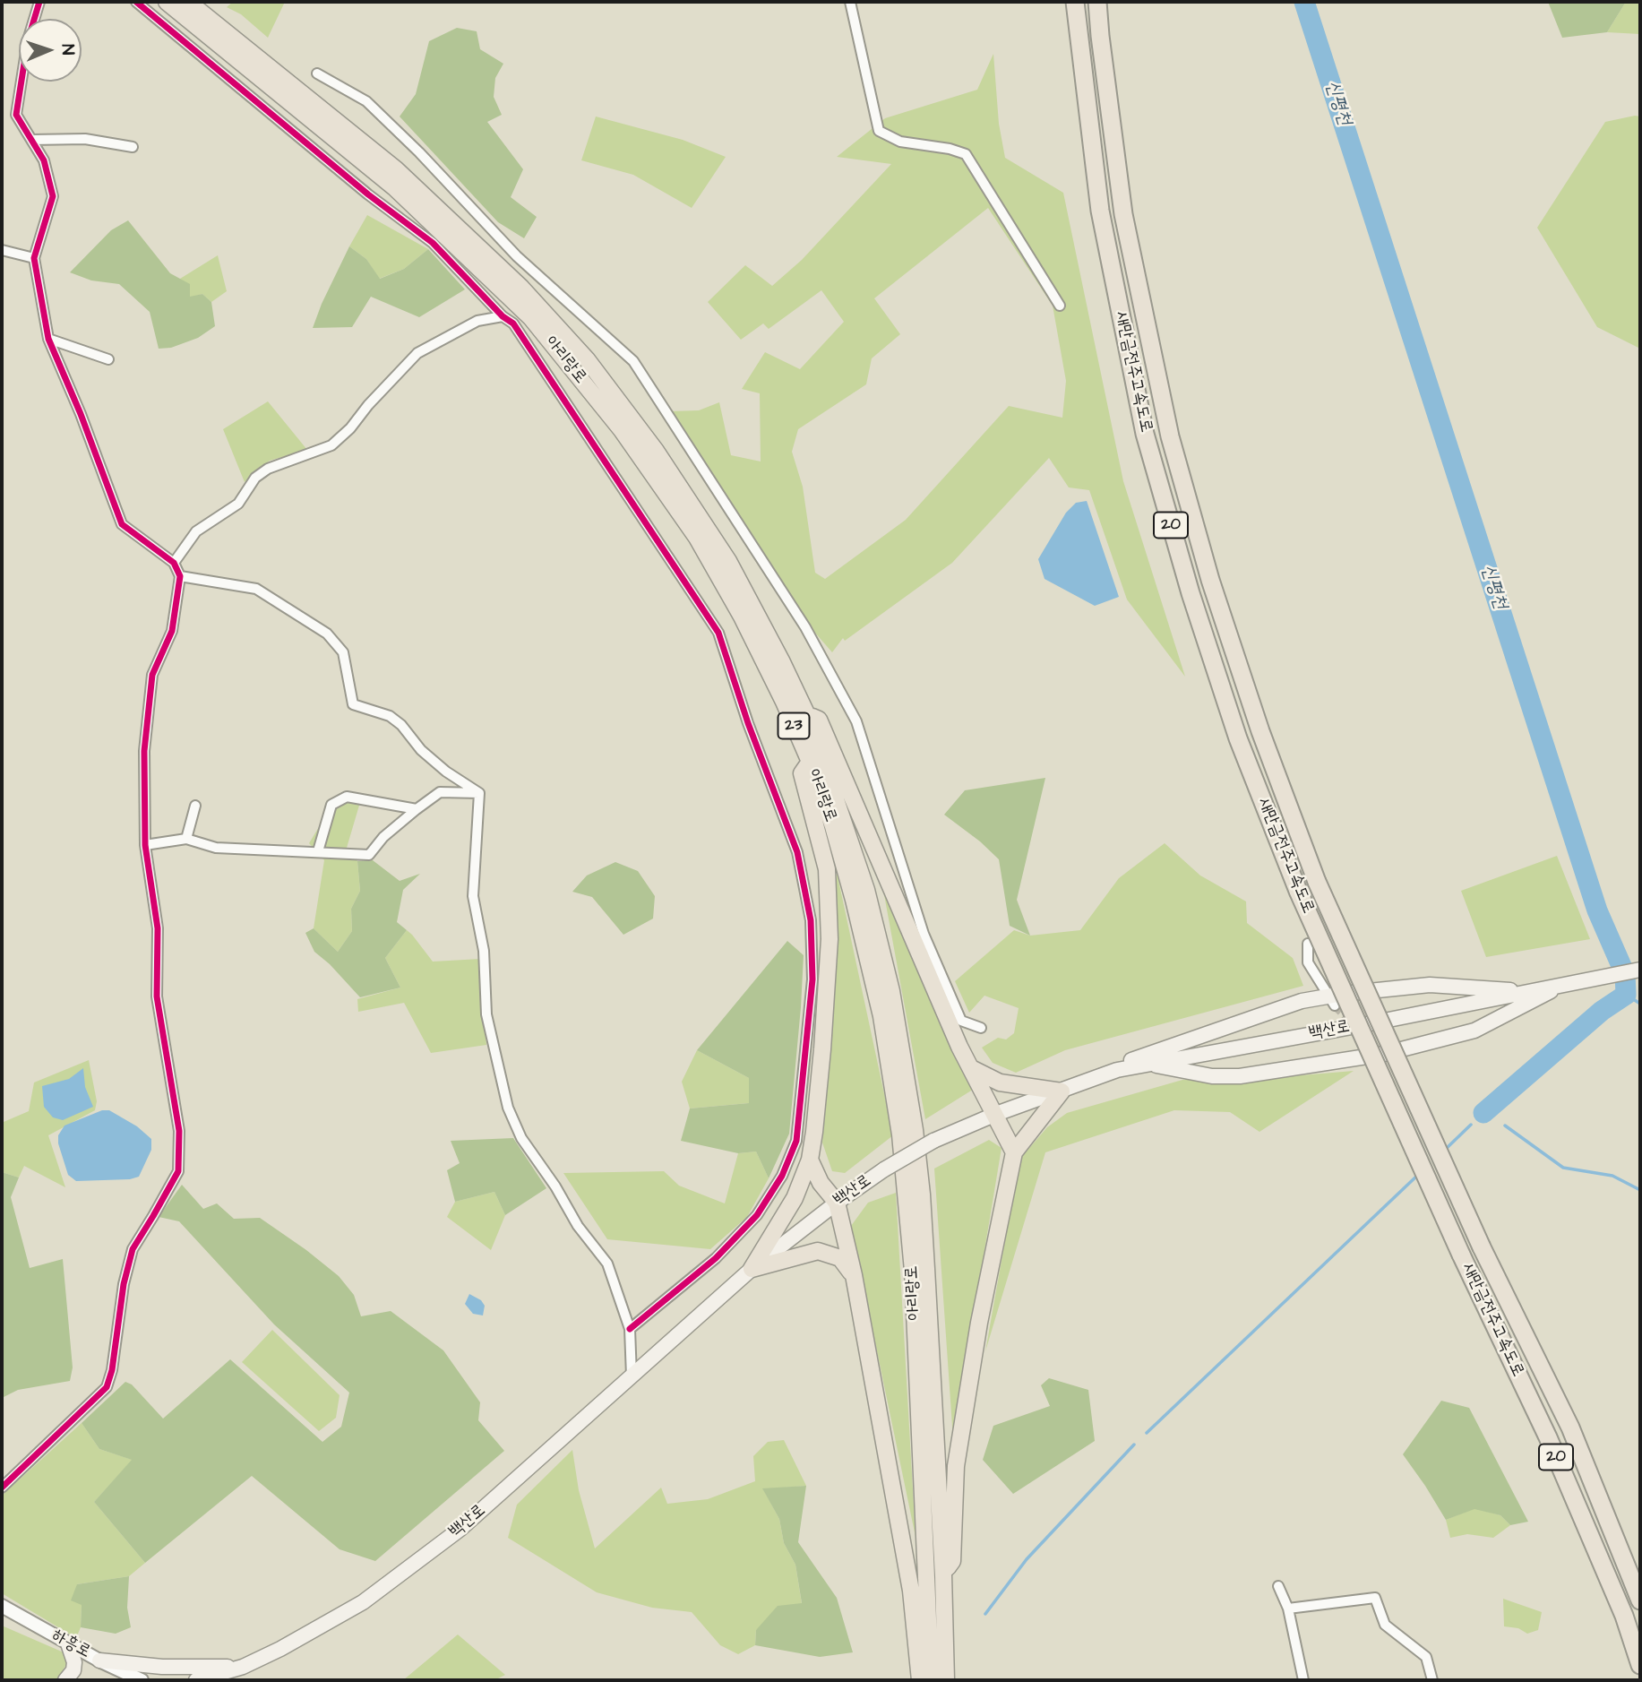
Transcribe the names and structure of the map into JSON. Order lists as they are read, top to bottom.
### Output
{
  "streets": {
    "highway": [
      "아리랑로",
      "새만금전주고속도로",
      "20",
      "23"
    ],
    "main road": ["백산로"],
    "street": ["하흥로"]
  },
  "water": ["신평천"],
  "north": "right"
}
